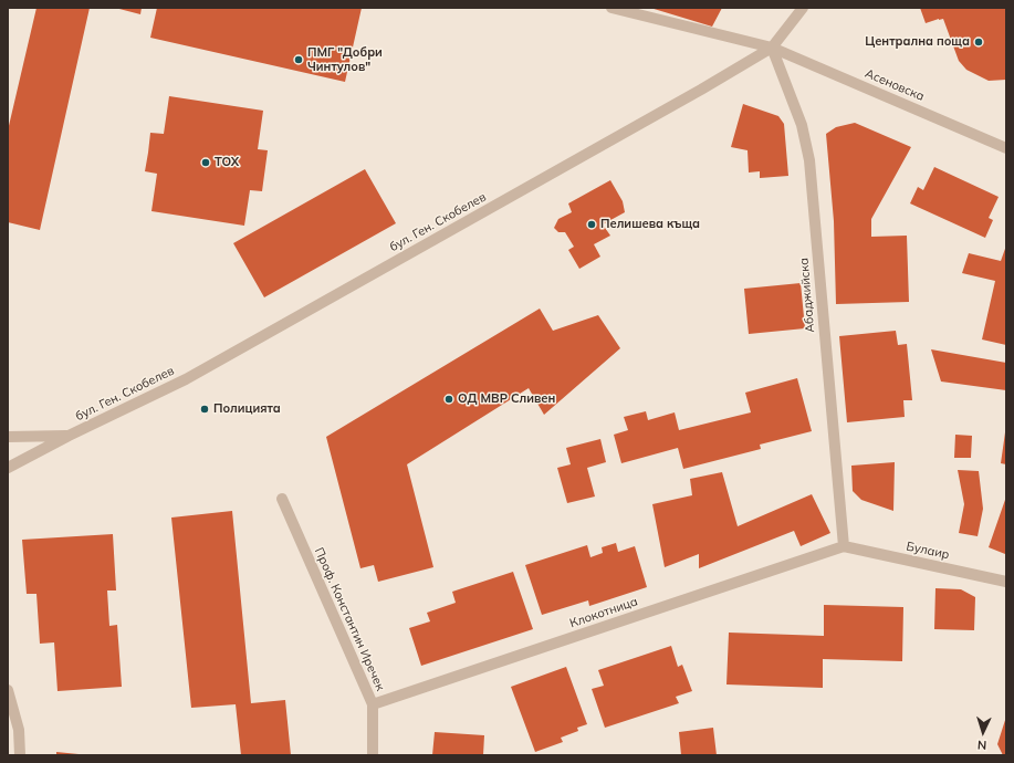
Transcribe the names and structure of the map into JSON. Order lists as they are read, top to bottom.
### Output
{
  "streets": {
    "street": [
      "Асеновска",
      "бул. Ген. Скобелев",
      "Абаджийска",
      "Булаир",
      "Клокотница",
      "Проф. Константин Иречек"
    ]
  },
  "crossings": [
    ["Асеновска", "бул. Ген. Скобелев"],
    ["Асеновска", "Абаджийска"],
    ["бул. Ген. Скобелев", "Абаджийска"],
    ["Абаджийска", "Булаир"],
    ["Абаджийска", "Клокотница"],
    ["Булаир", "Клокотница"],
    ["Клокотница", "Проф. Константин Иречек"]
  ],
  "places": [
    "Централна поща",
    "ПМГ \"Добри Чинтулов\"",
    "ТОХ",
    "Пелишева къща",
    "ОД МВР Сливен",
    "Полицията"
  ],
  "north": "bottom"
}
